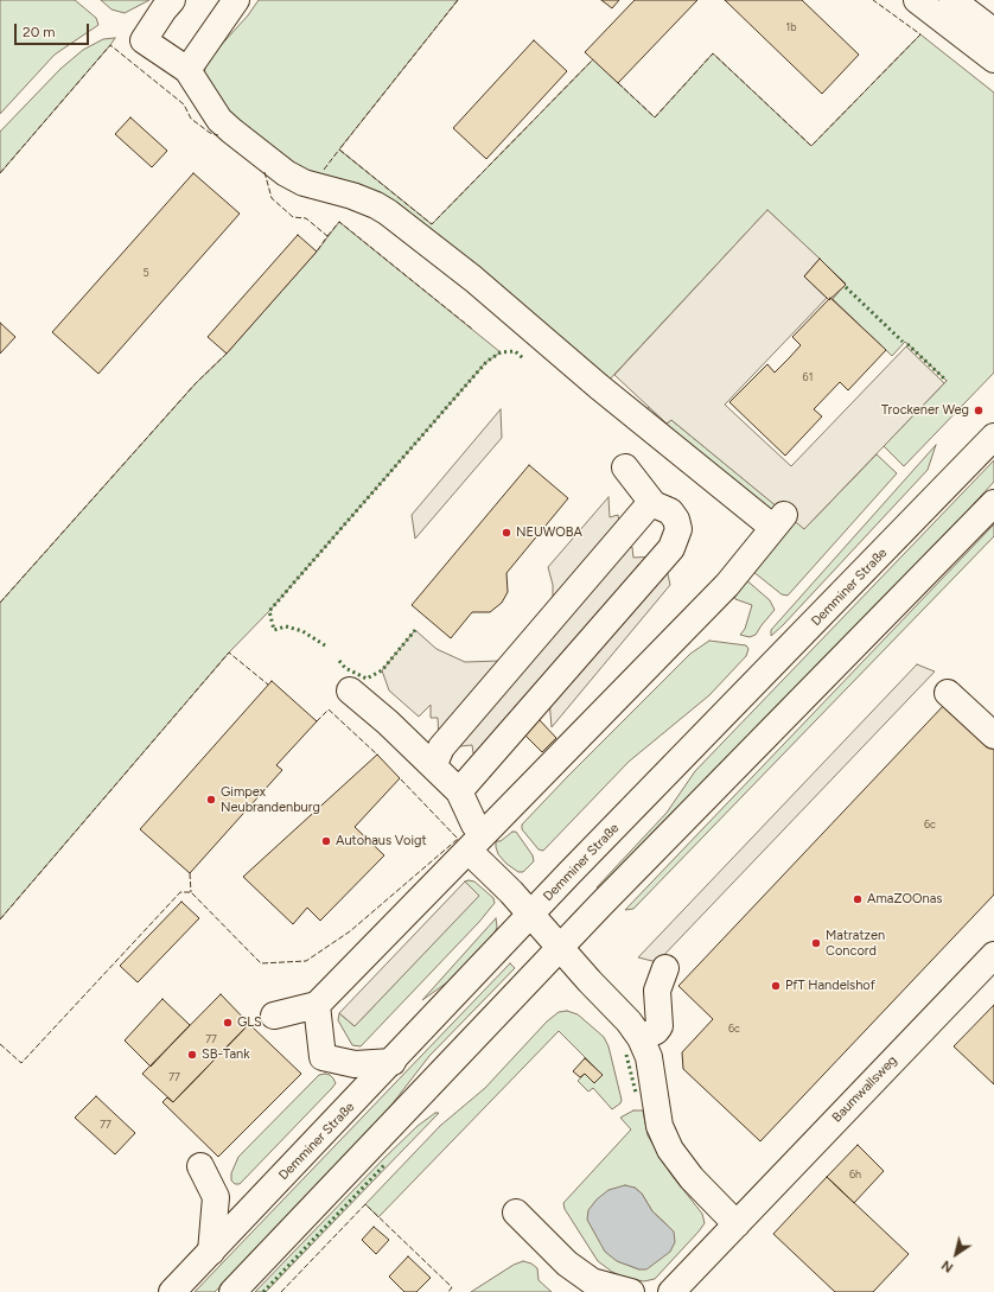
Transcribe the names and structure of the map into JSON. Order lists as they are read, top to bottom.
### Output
{
  "streets": {
    "main road": ["Demminer Straße", "Baumwallsweg"]
  },
  "places": [
    "Trockener Weg",
    "NEUWOBA",
    "Gimpex Neubrandenburg",
    "Autohaus Voigt",
    "AmaZOOnas",
    "Matratzen Concord",
    "PfT Handelshof",
    "GLS",
    "SB-Tank"
  ],
  "house_numbers": [
    "1b",
    "5",
    "61",
    "6c",
    "6c",
    "77",
    "77",
    "77",
    "6h"
  ],
  "scale_bar": "20 m",
  "north": "bottom left"
}
